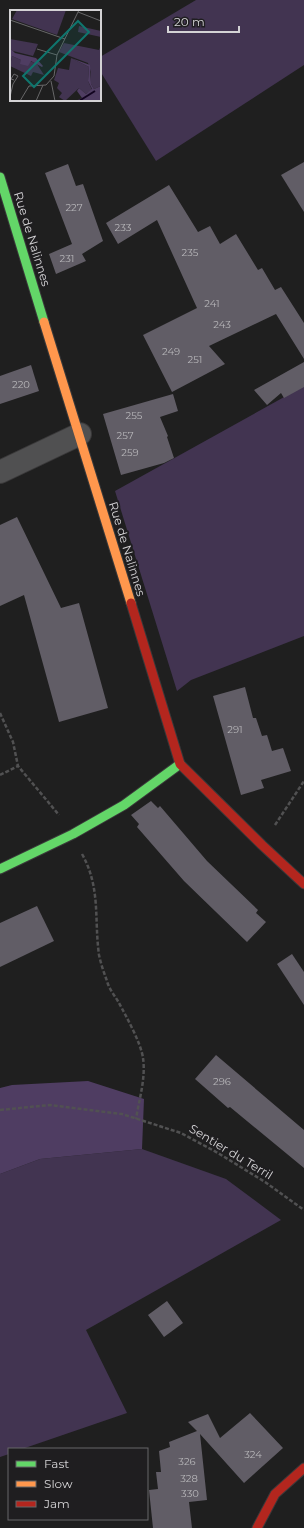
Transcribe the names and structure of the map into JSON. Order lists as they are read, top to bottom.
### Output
{
  "streets": {
    "street": ["Rue de Nalinnes"],
    "path": ["Sentier du Terril"]
  },
  "house_numbers": [
    "227",
    "233",
    "235",
    "231",
    "241",
    "243",
    "249",
    "251",
    "220",
    "255",
    "257",
    "259",
    "291",
    "296",
    "324",
    "326",
    "328",
    "330"
  ],
  "legend": ["Fast", "Slow", "Jam"],
  "scale_bar": "20 m"
}
